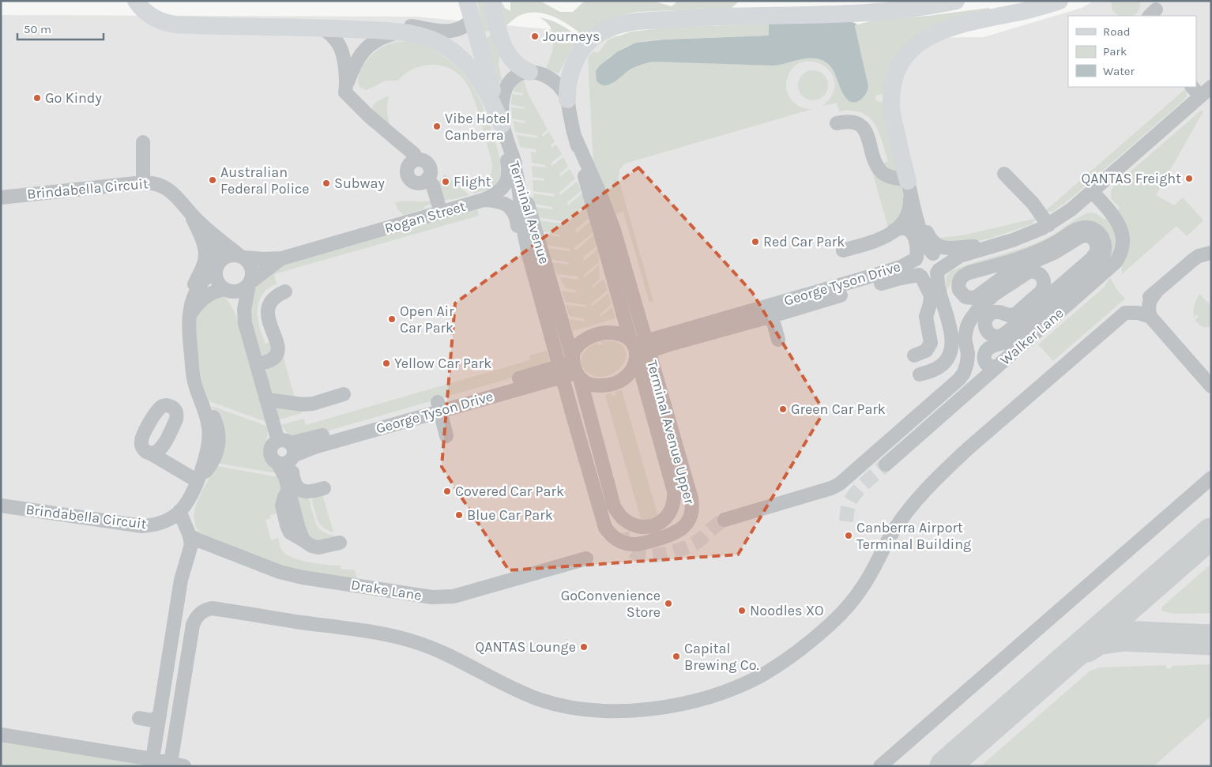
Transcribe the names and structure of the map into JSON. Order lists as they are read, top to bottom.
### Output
{
  "streets": {
    "street": [
      "Brindabella Circuit",
      "Terminal Avenue",
      "Rogan Street",
      "George Tyson Drive",
      "Walker Lane",
      "Terminal Avenue Upper",
      "Drake Lane"
    ]
  },
  "crossings": [
    ["Brindabella Circuit", "Rogan Street"],
    ["Terminal Avenue", "Rogan Street"],
    ["Terminal Avenue", "George Tyson Drive"]
  ],
  "places": [
    "Journeys",
    "Go Kindy",
    "Vibe Hotel Canberra",
    "QANTAS Freight",
    "Australian Federal Police",
    "Flight",
    "Subway",
    "Red Car Park",
    "Open Air Car Park",
    "Yellow Car Park",
    "Green Car Park",
    "Covered Car Park",
    "Blue Car Park",
    "Canberra Airport Terminal Building",
    "GoConvenience Store",
    "Noodles XO",
    "QANTAS Lounge",
    "Capital Brewing Co."
  ],
  "legend": ["Road", "Park", "Water"],
  "scale_bar": "50 m"
}
